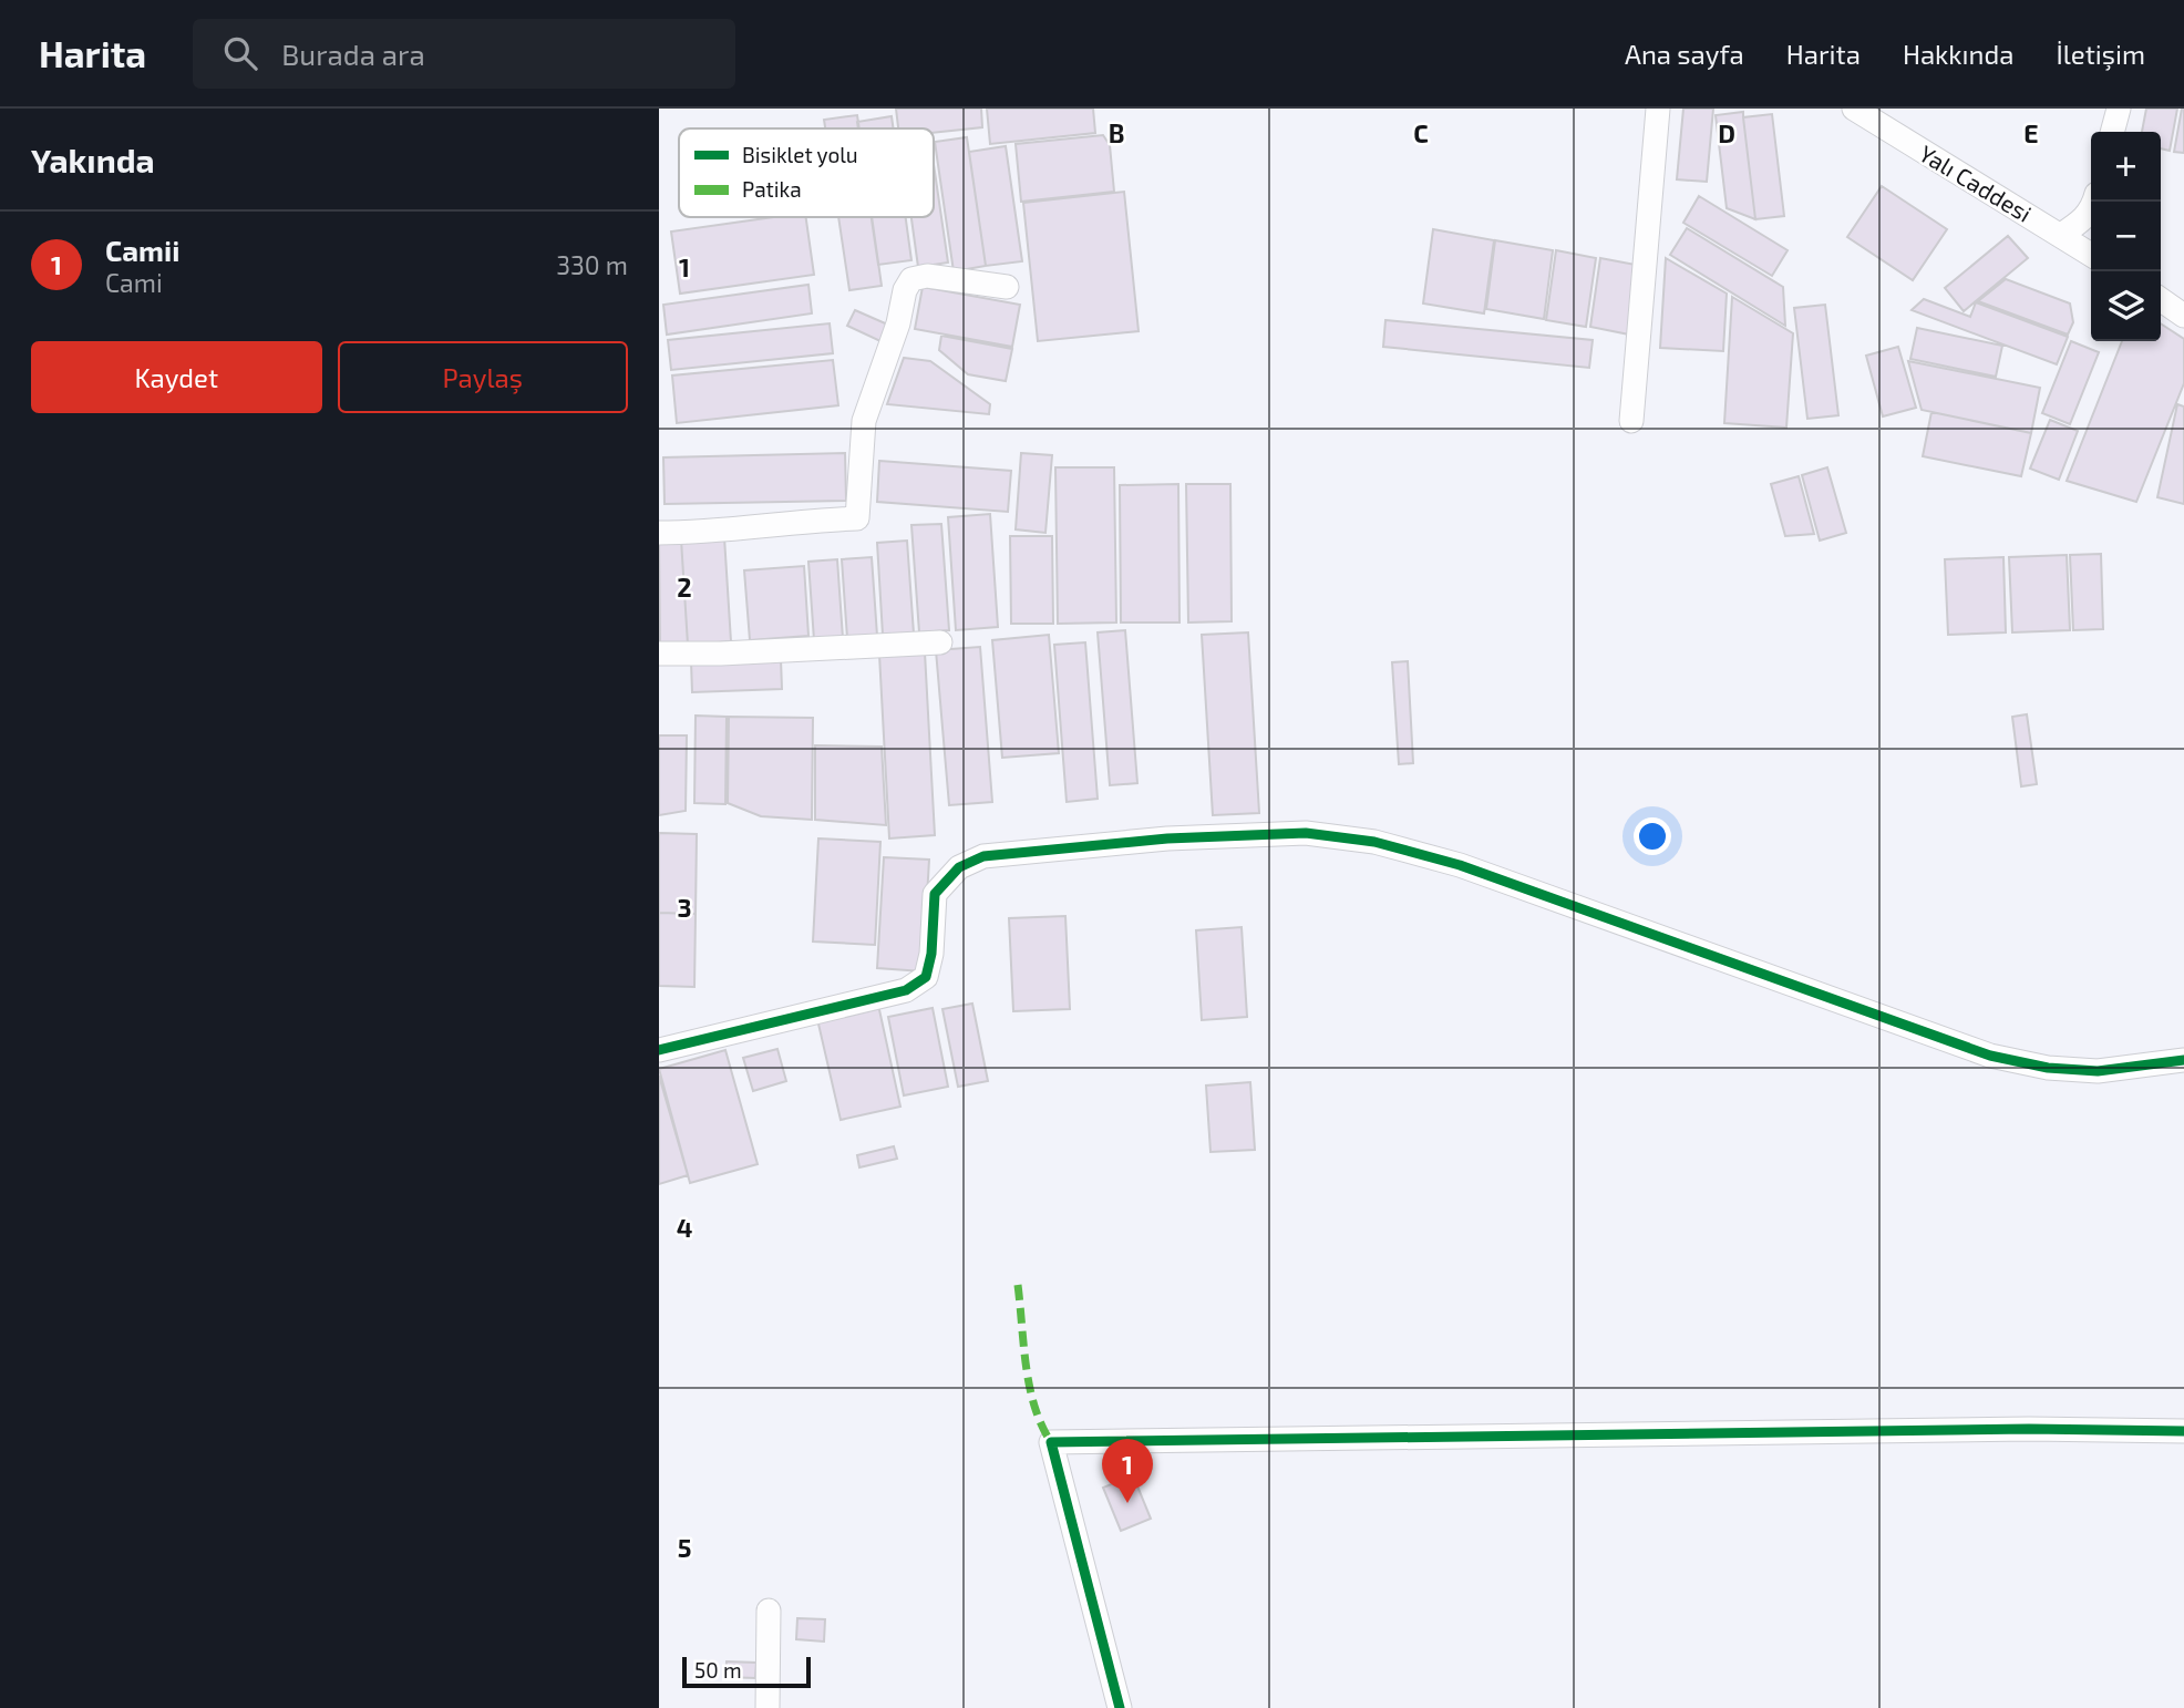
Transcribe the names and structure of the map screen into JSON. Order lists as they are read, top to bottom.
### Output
{
  "streets": {
    "street": ["Yalı Caddesi"]
  },
  "legend": ["Bisiklet yolu", "Patika"],
  "scale_bar": "50 m",
  "page": {
    "header": "Harita",
    "search": "Burada ara",
    "nav": [
      "Ana sayfa",
      "Harita",
      "Hakkında",
      "İletişim"
    ],
    "heading": "Yakında",
    "map_buttons": ["+", "−"],
    "list": [
      {
        "mark": "1",
        "name": "Camii",
        "note": "Cami",
        "value": "330 m"
      }
    ],
    "buttons": ["Kaydet", "Paylaş"],
    "pins": "1",
    "scale": "50 m"
  },
  "grid": {
    "columns": [
      "B",
      "C",
      "D",
      "E"
    ],
    "rows": [
      "1",
      "2",
      "3",
      "4",
      "5"
    ]
  }
}
